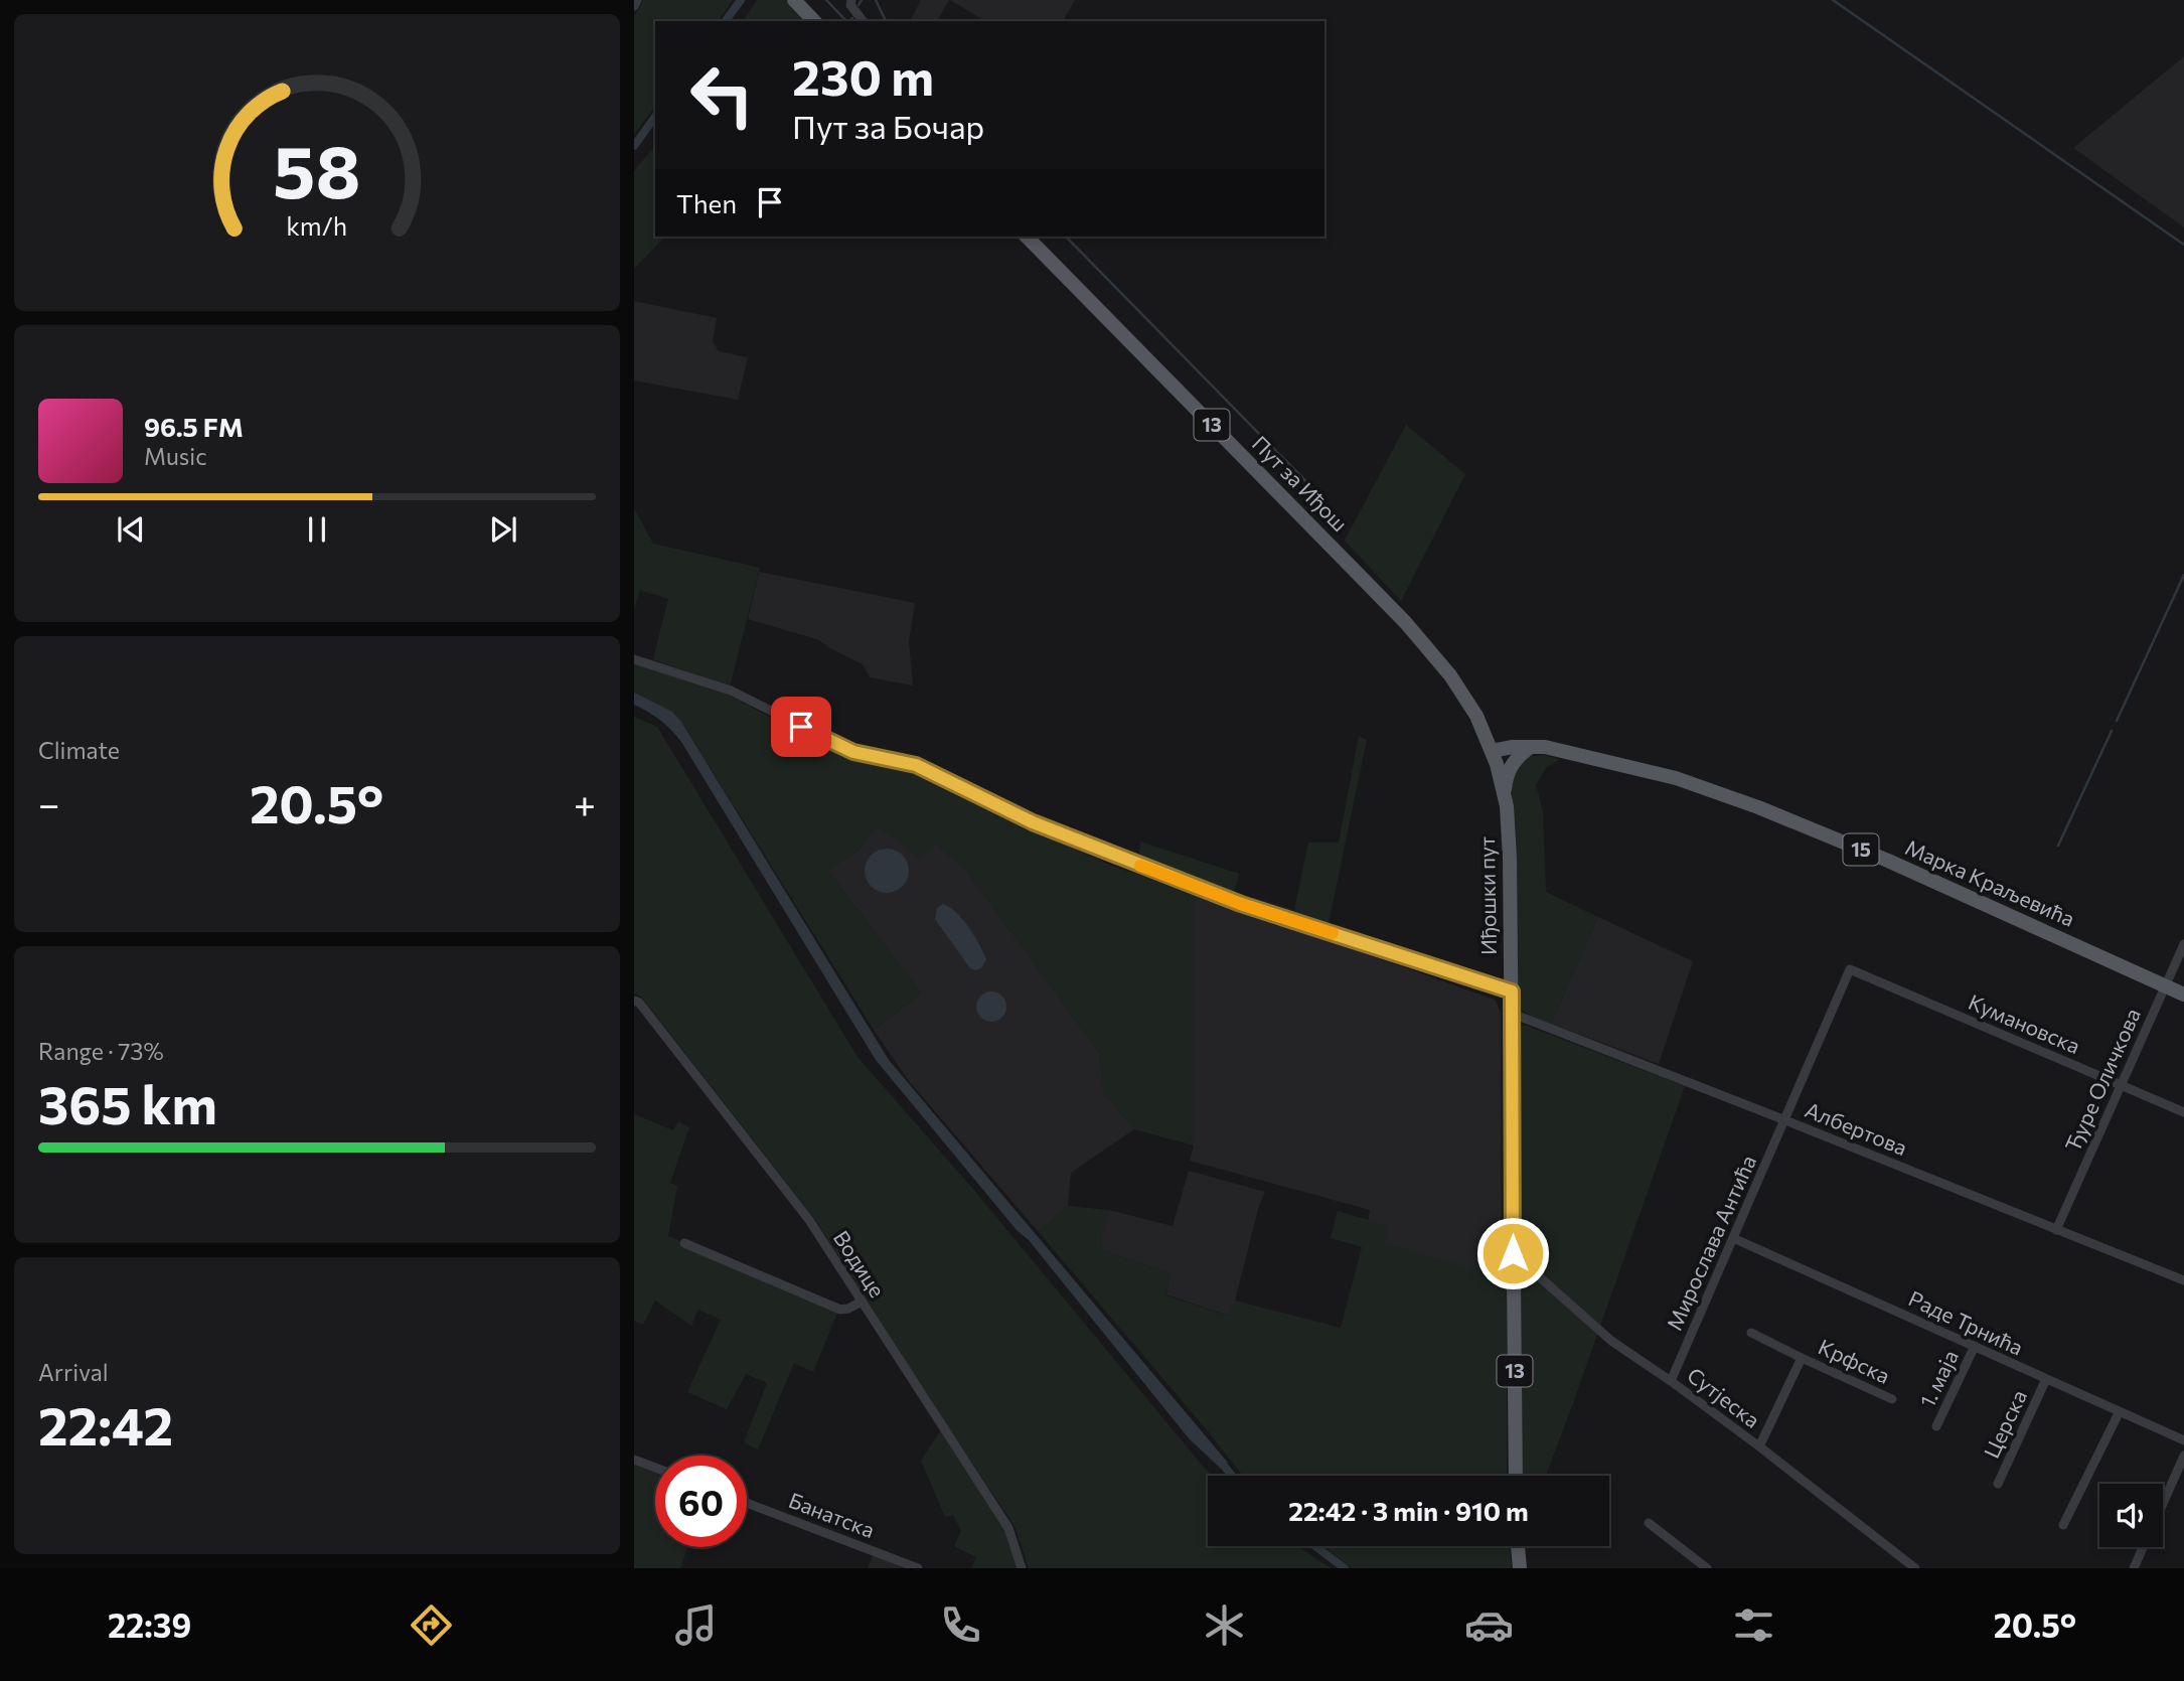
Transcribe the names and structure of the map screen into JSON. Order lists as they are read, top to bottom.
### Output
{
  "streets": {
    "main road": [
      "13",
      "Пут за Иђош",
      "15",
      "Марка Краљевића",
      "Иђошки пут"
    ],
    "street": [
      "Кумановска",
      "Ђуре Оличкова",
      "Албертова",
      "Мирослава Антића",
      "Водице",
      "Раде Трнића",
      "Крфска",
      "1. маја",
      "Сутјеска",
      "Церска",
      "Банатска"
    ]
  },
  "crossings": [
    ["13", "Иђошки пут"],
    ["13", "Сутјеска"],
    ["Пут за Иђош", "Марка Краљевића"],
    ["Пут за Иђош", "Иђошки пут"],
    ["Марка Краљевића", "Иђошки пут"],
    ["Марка Краљевића", "Ђуре Оличкова"],
    ["Иђошки пут", "Албертова"],
    ["Иђошки пут", "Сутјеска"],
    ["Кумановска", "Ђуре Оличкова"],
    ["Кумановска", "Мирослава Антића"],
    ["Ђуре Оличкова", "Албертова"],
    ["Албертова", "Мирослава Антића"],
    ["Мирослава Антића", "Раде Трнића"],
    ["Мирослава Антића", "Сутјеска"],
    ["Раде Трнића", "1. маја"],
    ["Раде Трнића", "Церска"],
    ["Крфска", "Сутјеска"]
  ],
  "page": {
    "turn": ["230 m", "Пут за Бочар"],
    "then": "Then",
    "song": ["96.5 FM", "Music"],
    "tile": [
      "Climate",
      ["Range · 73%", "365 km"],
      ["Arrival", "22:42"]
    ],
    "heat": ["−", "20.5°", "+"],
    "limit": "60",
    "trip": "22:42 · 3 min · 910 m",
    "tabs": ["22:39", "20.5°"],
    "gauge": ["58", "km/h"]
  }
}
